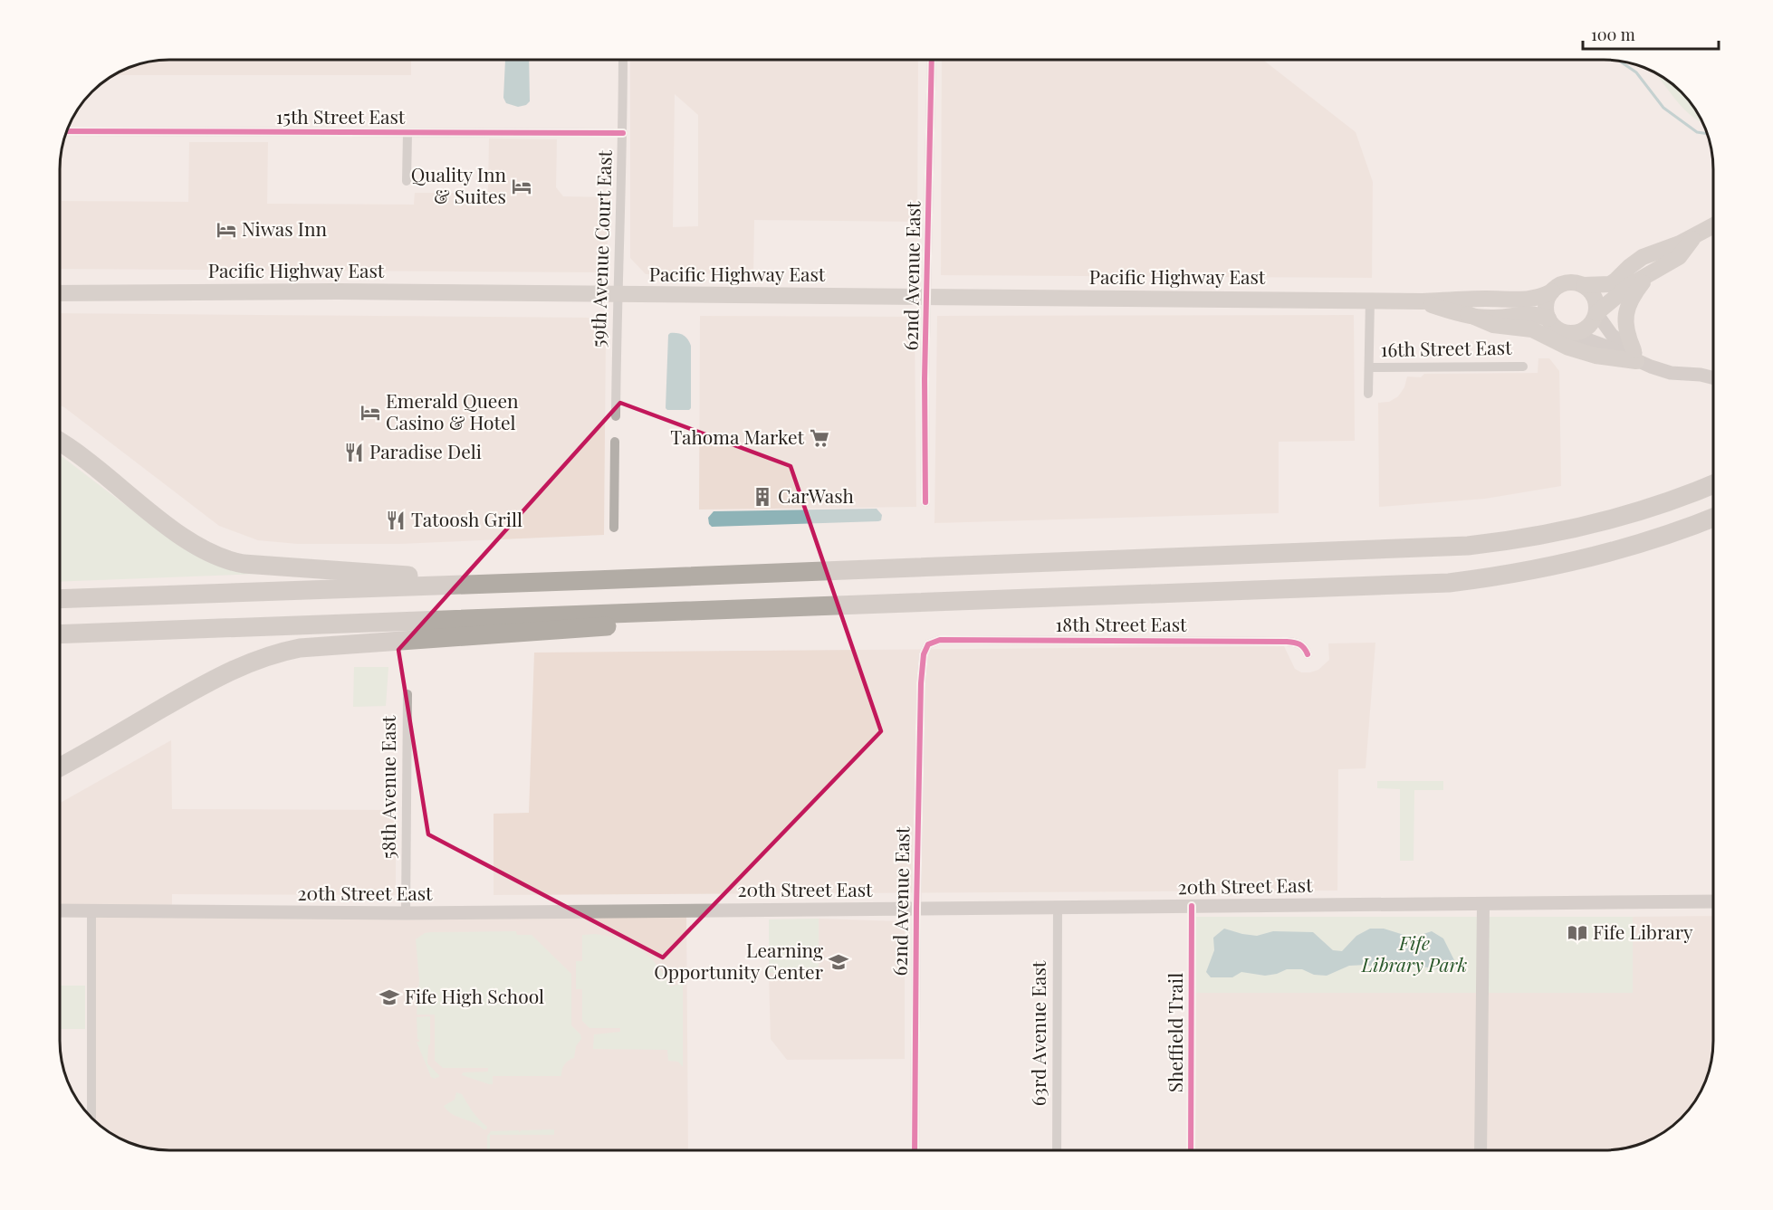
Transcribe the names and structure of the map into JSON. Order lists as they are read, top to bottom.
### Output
{
  "streets": {
    "main road": ["Pacific Highway East", "20th Street East"],
    "street": [
      "15th Street East",
      "59th Avenue Court East",
      "62nd Avenue East",
      "16th Street East",
      "18th Street East",
      "58th Avenue East",
      "63rd Avenue East"
    ],
    "cycle path": ["Sheffield Trail"]
  },
  "crossings": [
    ["15th Street East", "59th Avenue Court East"],
    ["59th Avenue Court East", "Pacific Highway East"],
    ["Pacific Highway East", "62nd Avenue East"],
    ["62nd Avenue East", "18th Street East"],
    ["62nd Avenue East", "20th Street East"],
    ["58th Avenue East", "20th Street East"],
    ["20th Street East", "63rd Avenue East"]
  ],
  "parks": ["Fife Library Park"],
  "places": {
    "hotel": ["Quality Inn & Suites", "Niwas Inn", "Emerald Queen Casino & Hotel"],
    "supermarket": ["Tahoma Market"],
    "restaurant": ["Paradise Deli", "Tatoosh Grill"],
    "building": ["CarWash"],
    "library": ["Fife Library"],
    "school or university": ["Learning Opportunity Center", "Fife High School"]
  },
  "scale_bar": "100 m"
}
